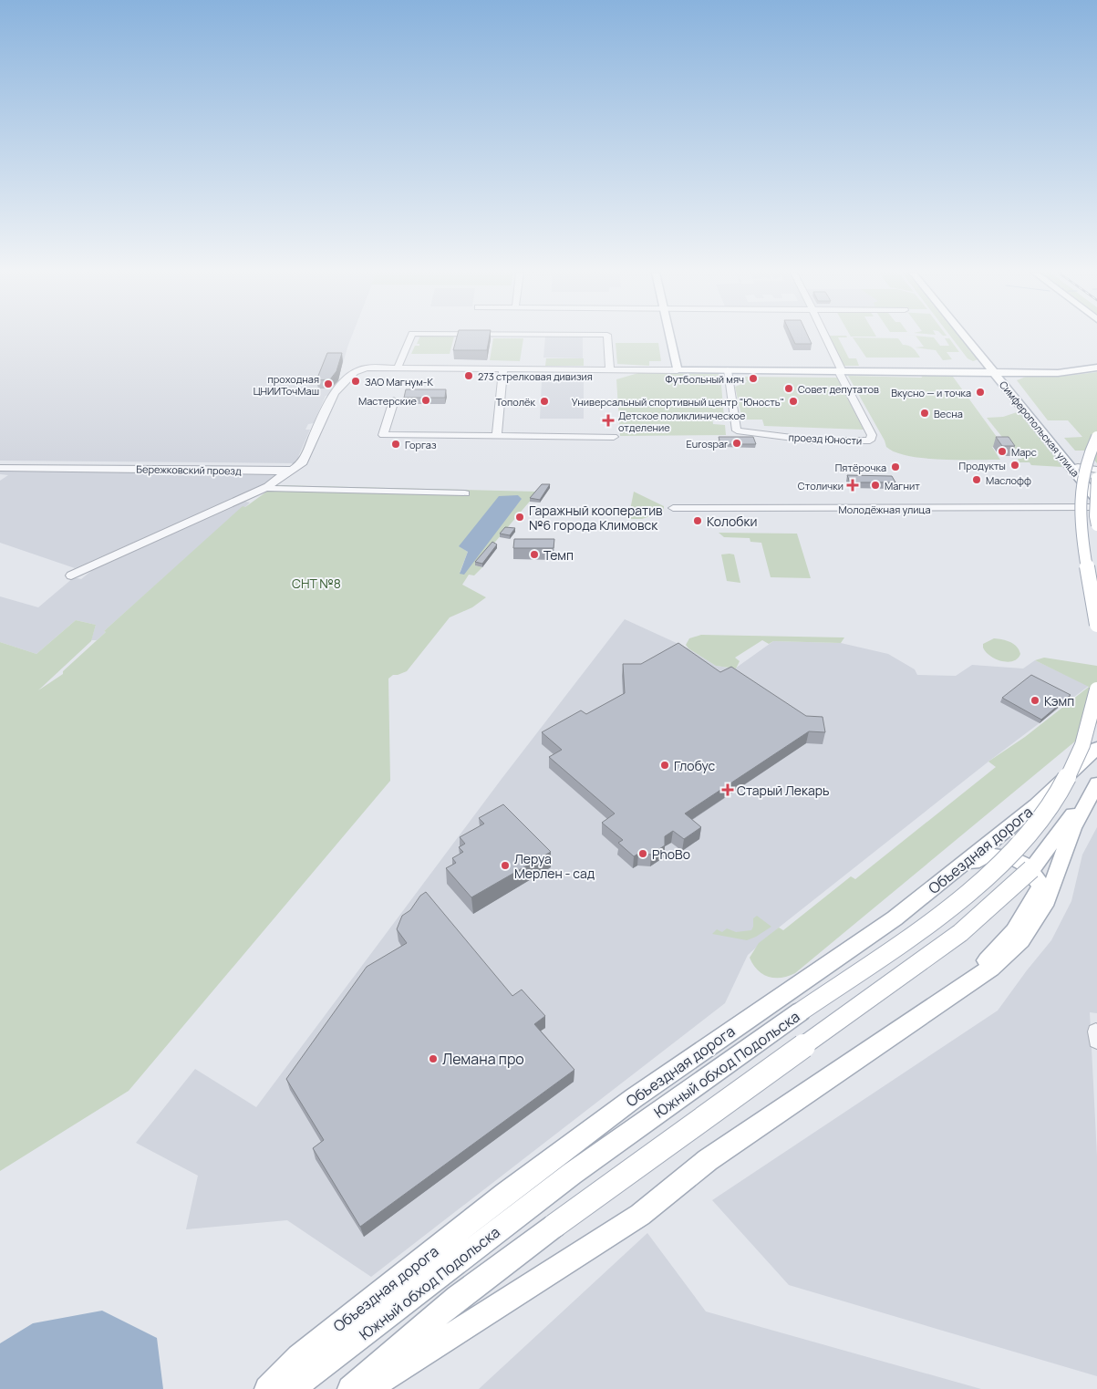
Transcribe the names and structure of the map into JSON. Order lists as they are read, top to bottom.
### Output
{
  "streets": {
    "main road": ["Симферопольская улица", "Объездная дорога", "Южный обход Подольска"],
    "street": ["проезд Юности", "Бережковский проезд", "Молодёжная улица"]
  },
  "parks": ["СНТ №8"],
  "places": {
    "other": [
      "273 стрелковая дивизия",
      "Футбольный мяч",
      "ЗАО Магнум-К",
      "проходная ЦНИИТочМаш",
      "Совет депутатов",
      "Вкусно — и точка",
      "Мастерские",
      "Тополёк",
      "Универсальный спортивный центр \"Юность\"",
      "Весна",
      "Eurospar",
      "Горгаз",
      "Марс",
      "Продукты",
      "Пятёрочка",
      "Маслофф",
      "Магнит",
      "Гаражный кооператив №6 города Климовск",
      "Колобки",
      "Темп",
      "Кэмп",
      "Глобус",
      "PhoBo",
      "Леруа Мерлен - сад",
      "Лемана про"
    ],
    "health": ["Детское поликлиническое отделение", "Столички", "Старый Лекарь"]
  }
}
